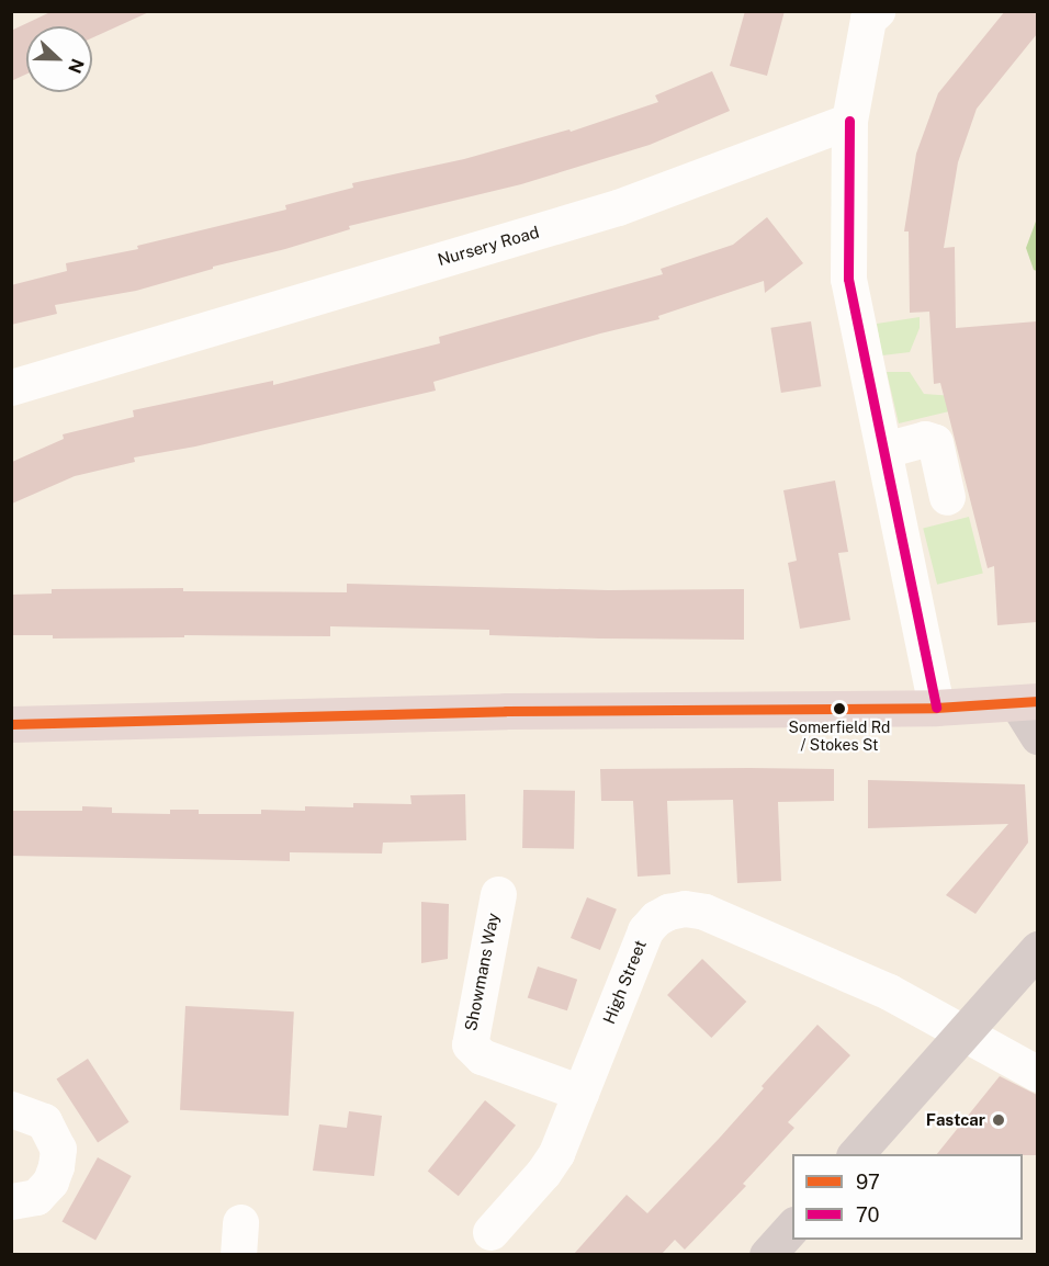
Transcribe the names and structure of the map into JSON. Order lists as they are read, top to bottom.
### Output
{
  "streets": {
    "street": ["Nursery Road", "Showmans Way", "High Street"]
  },
  "crossings": [
    ["Showmans Way", "High Street"]
  ],
  "places": ["Somerfield Rd / Stokes St", "Fastcar"],
  "lines": ["transit line 70", "transit line 97"],
  "legend": ["97", "70"],
  "north": "right"
}
